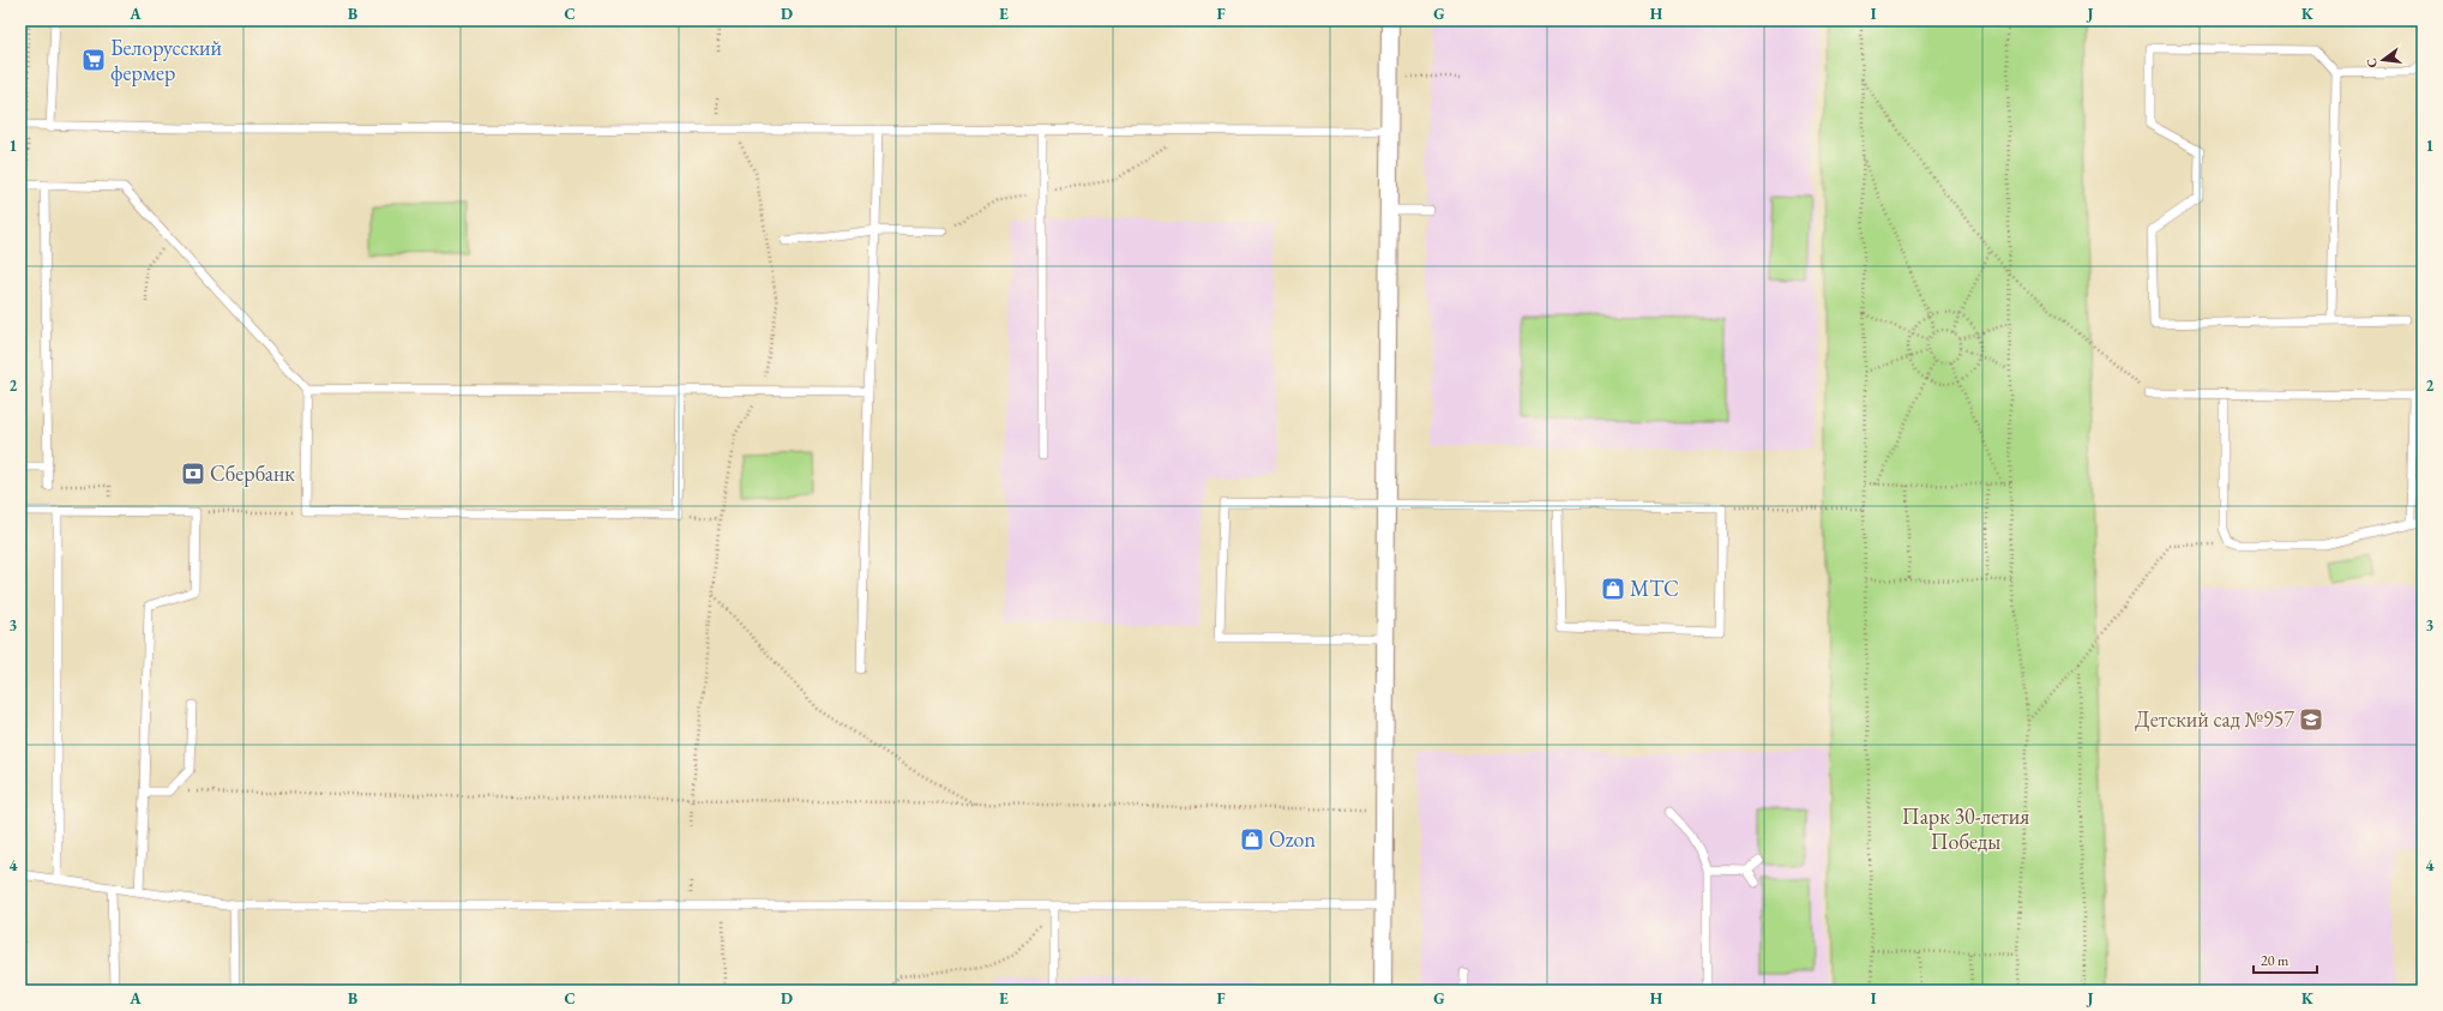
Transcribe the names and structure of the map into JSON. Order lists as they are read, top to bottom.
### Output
{
  "parks": ["Парк 30-летия Победы"],
  "places": {
    "supermarket": ["Белорусский фермер"],
    "bank": ["Сбербанк"],
    "shop": ["МТС", "Ozon"],
    "school or university": ["Детский сад №957"]
  },
  "scale_bar": "20 m",
  "north": "left",
  "grid": {
    "columns": [
      "A",
      "B",
      "C",
      "D",
      "E",
      "F",
      "G",
      "H",
      "I",
      "J",
      "K"
    ],
    "rows": [
      "1",
      "2",
      "3",
      "4"
    ]
  }
}
